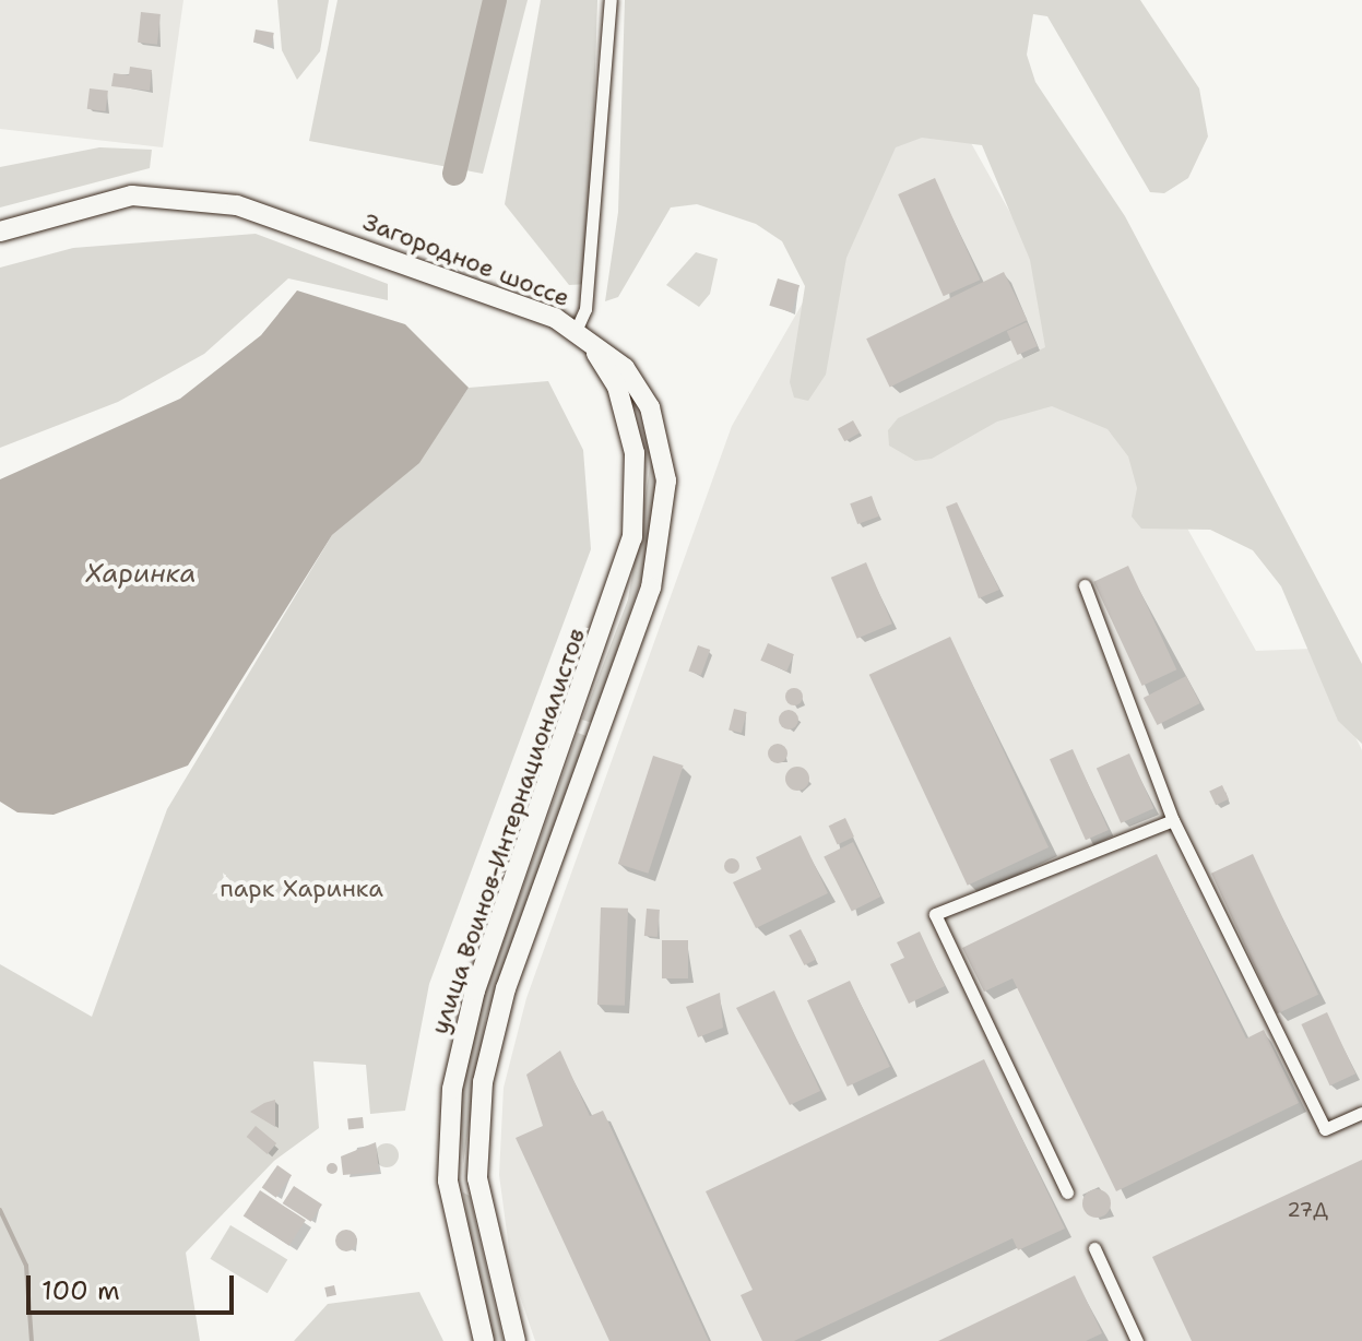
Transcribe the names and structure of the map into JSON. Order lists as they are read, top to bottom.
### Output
{
  "streets": {
    "main road": ["Загородное шоссе", "улица Воинов-Интернационалистов"]
  },
  "crossings": [
    ["Загородное шоссе", "улица Воинов-Интернационалистов"]
  ],
  "water": ["Харинка"],
  "parks": ["парк Харинка"],
  "house_numbers": ["27Д"],
  "scale_bar": "100 m"
}
